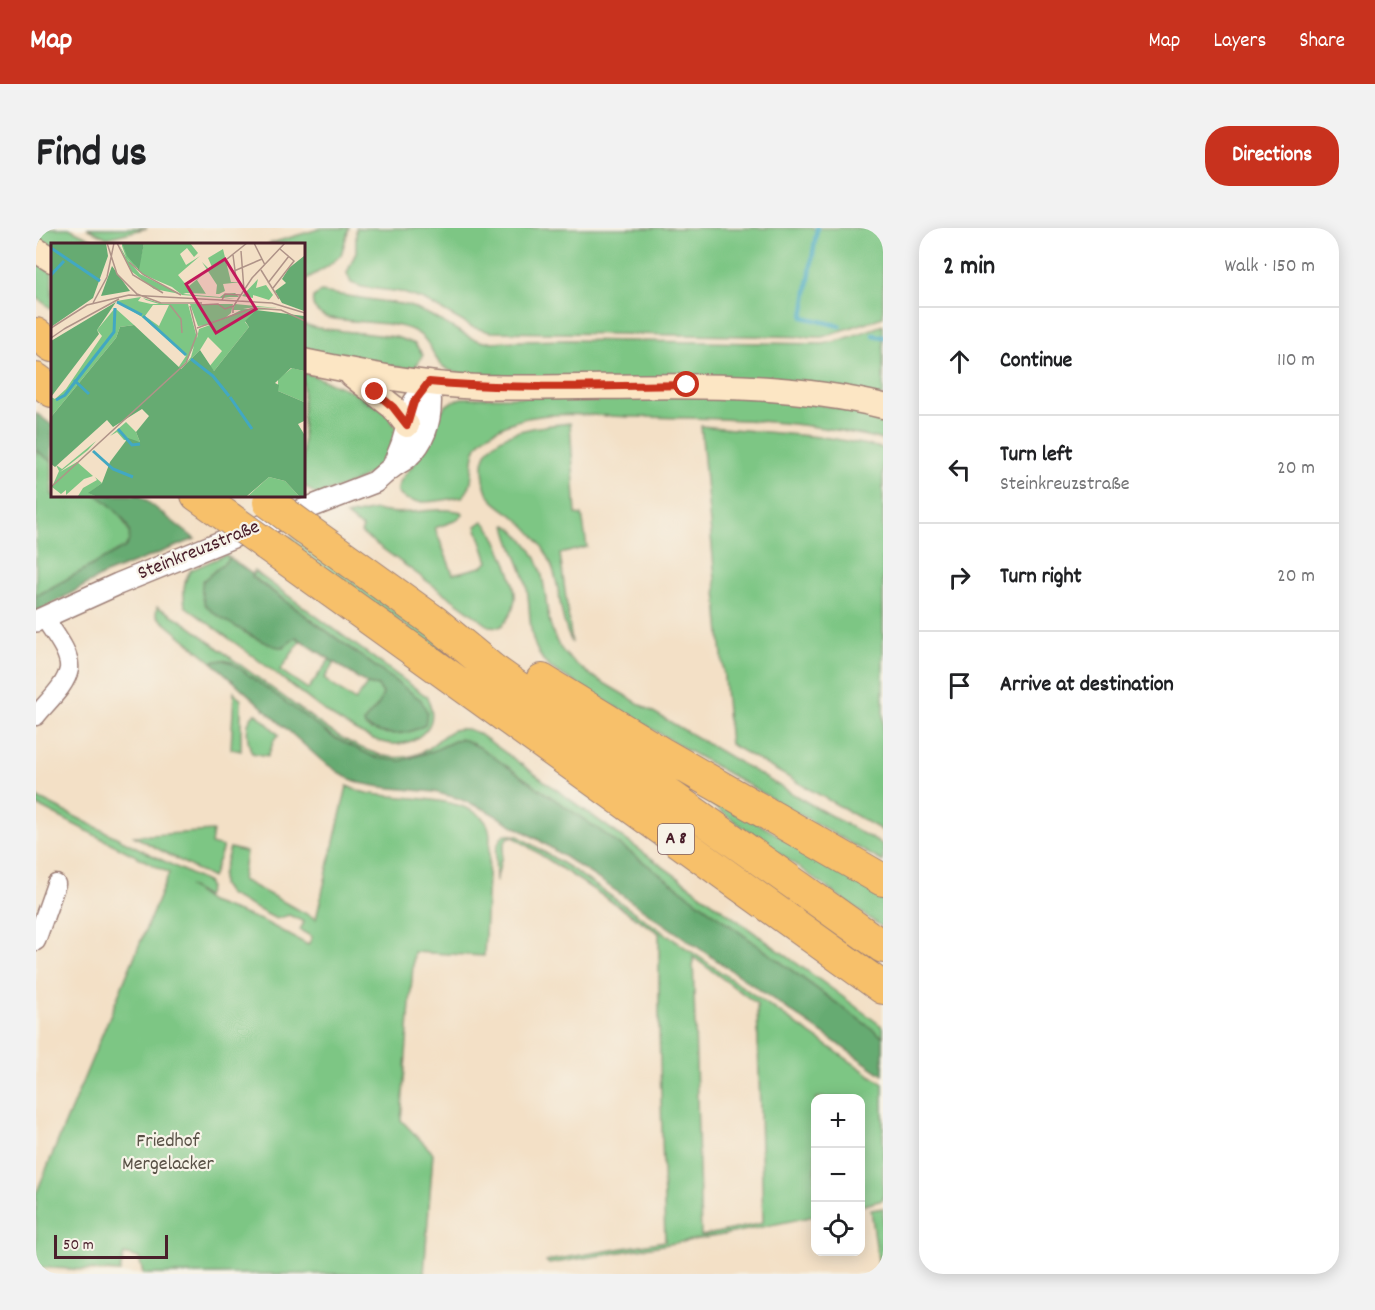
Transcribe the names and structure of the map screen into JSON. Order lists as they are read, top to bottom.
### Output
{
  "streets": {
    "highway": ["A 8"],
    "street": ["Steinkreuzstraße"]
  },
  "parks": ["Friedhof Mergelacker"],
  "scale_bar": "50 m",
  "page": {
    "header": "Map",
    "nav": ["Map", "Layers", "Share"],
    "title": "Find us",
    "buttons": "Directions",
    "heading": ["2 min", "Walk · 150 m"],
    "list": [
      ["Continue", "110 m"],
      ["Turn left", "Steinkreuzstraße", "20 m"],
      ["Turn right", "20 m"],
      "Arrive at destination"
    ],
    "map_buttons": ["+", "−"],
    "scale": "50 m"
  }
}
